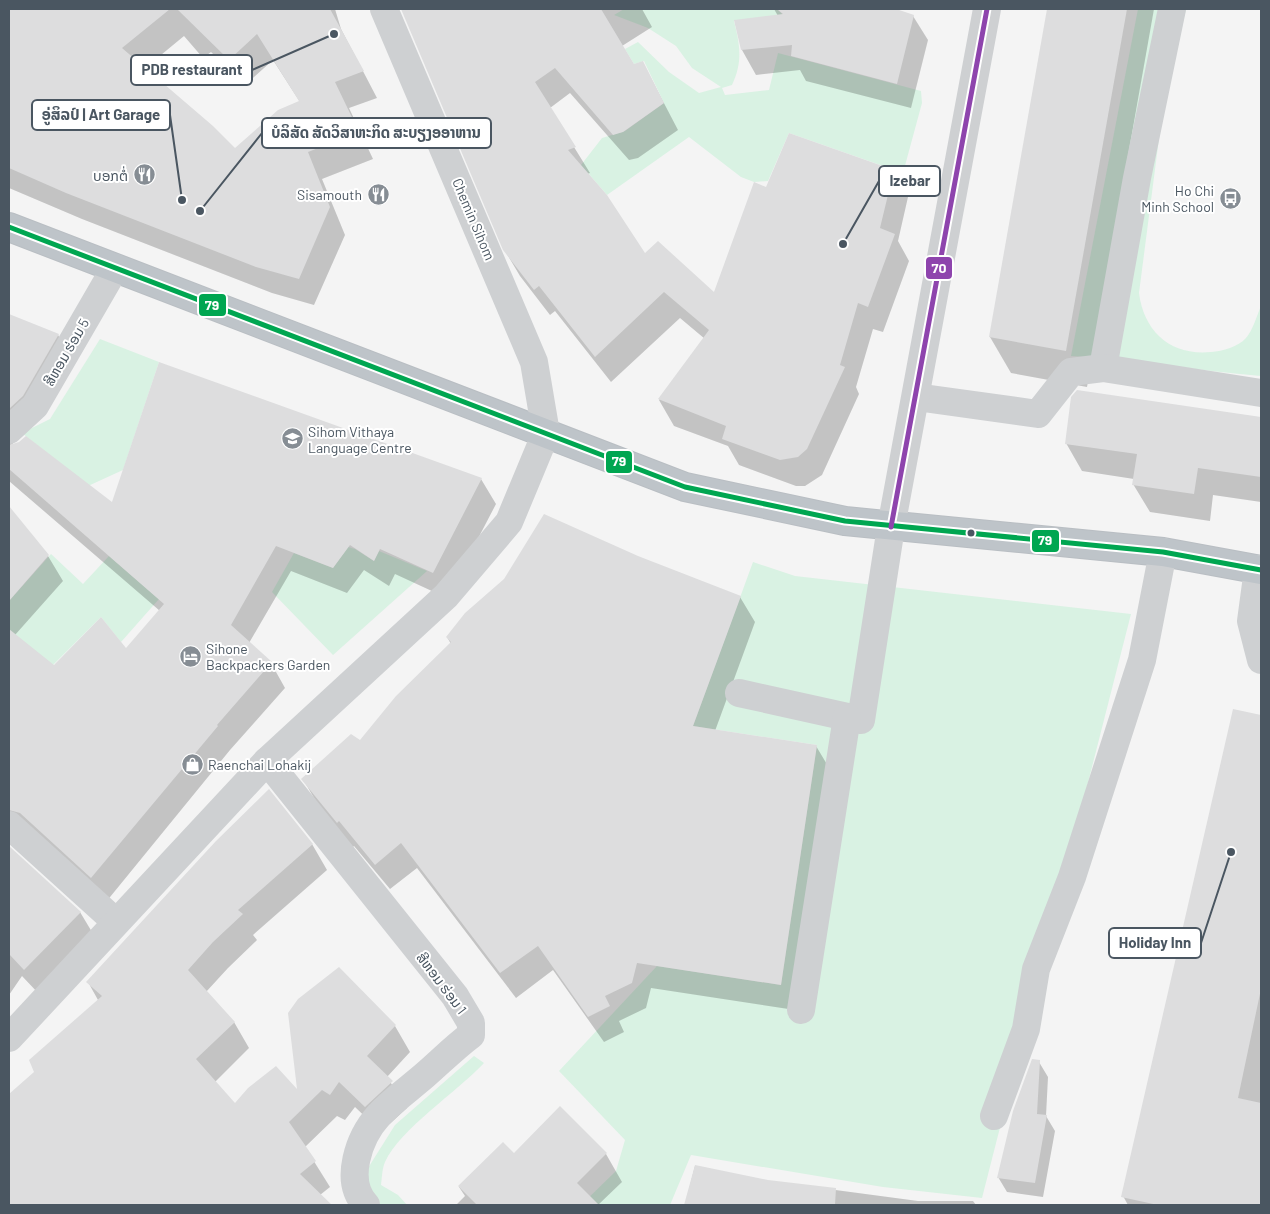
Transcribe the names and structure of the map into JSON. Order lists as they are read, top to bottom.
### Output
{
  "streets": {
    "street": ["Chemin Sihom", "ສີຫອມ ຮ່ອມ 5", "ສີຫອມ ຮ່ອມ 1"]
  },
  "places": {
    "other": [
      "PDB restaurant",
      "ອູ່ສິລປ໌ | Art Garage",
      "ບໍລິສັດ ສັດວິສາຫະກິດ ສະບຽງອອາຫານ",
      "Izebar",
      "Holiday Inn"
    ],
    "restaurant": ["ບອກຕໍ່", "Sisamouth"],
    "bus stop": ["Ho Chi Minh School"],
    "school or university": ["Sihom Vithaya Language Centre"],
    "hotel": ["Sihone Backpackers Garden"],
    "shop": ["Raenchai Lohakij"]
  },
  "lines": ["transit line 70", "transit line 79"]
}
